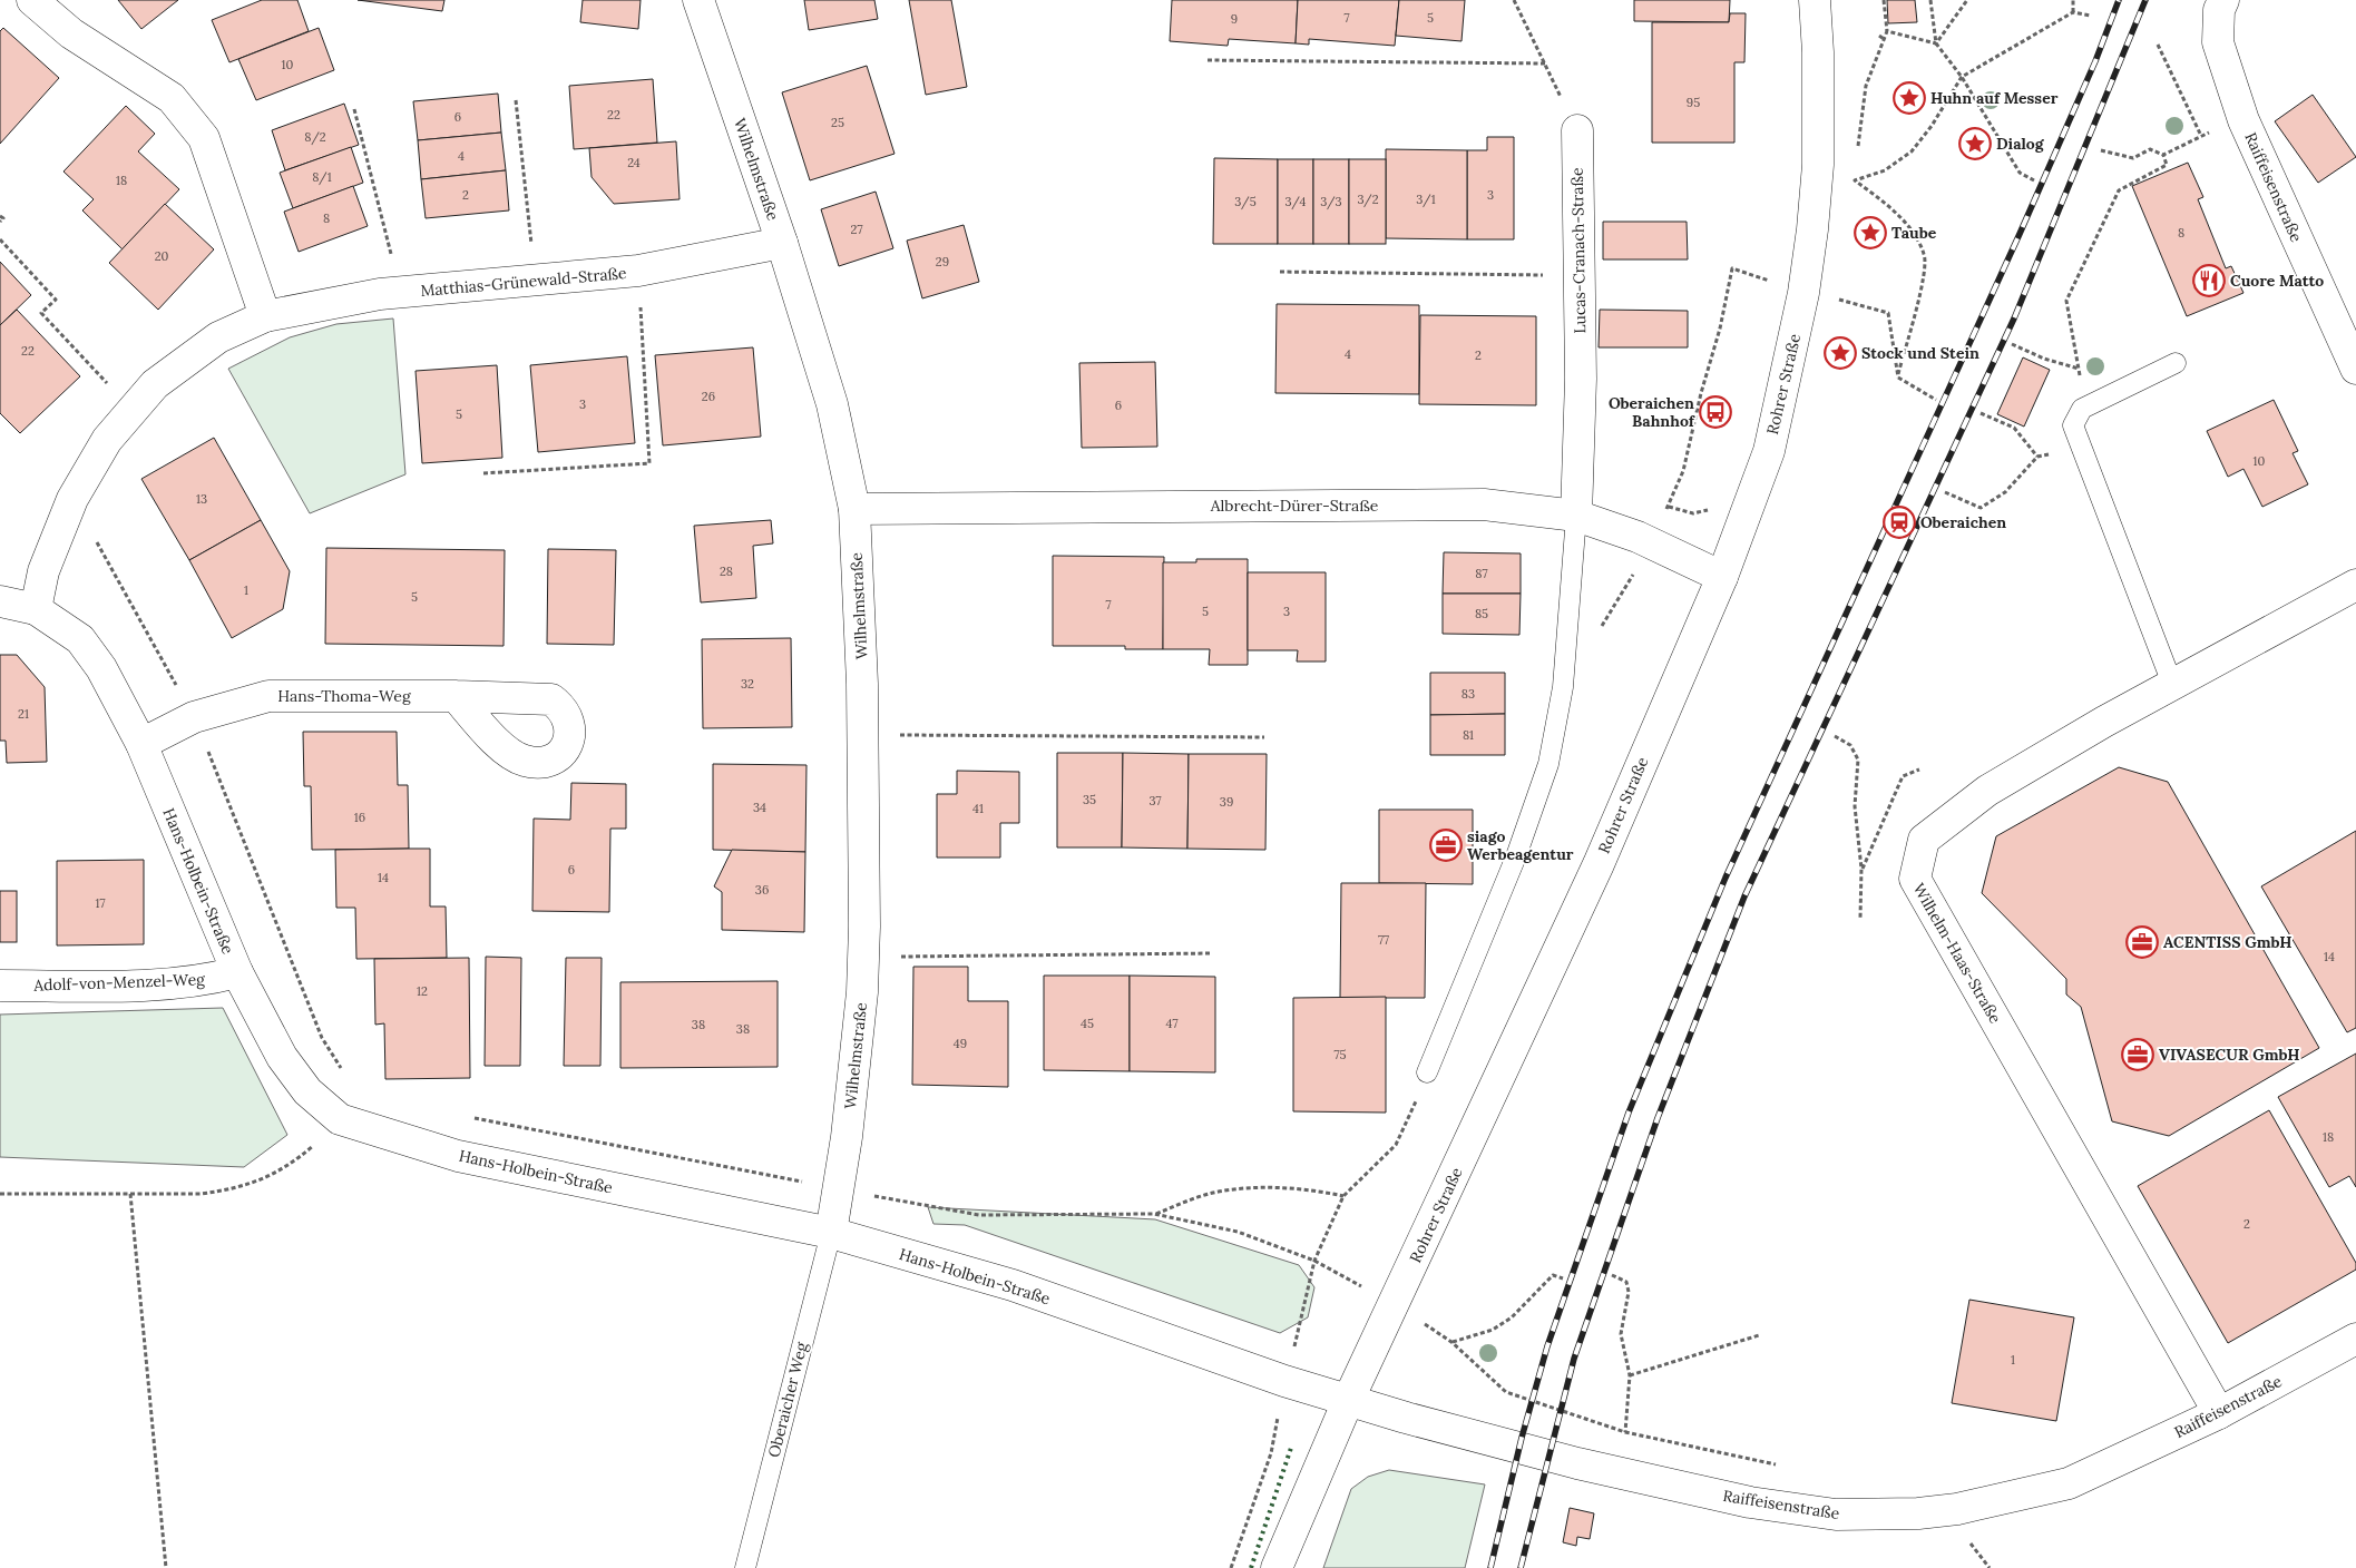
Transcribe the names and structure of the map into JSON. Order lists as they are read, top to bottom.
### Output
{
  "streets": {
    "street": [
      "Wilhelmstraße",
      "Raiffeisenstraße",
      "Lucas-Cranach-Straße",
      "Matthias-Grünewald-Straße",
      "Rohrer Straße",
      "Albrecht-Dürer-Straße",
      "Hans-Thoma-Weg",
      "Hans-Holbein-Straße",
      "Wilhelm-Haas-Straße",
      "Adolf-von-Menzel-Weg"
    ],
    "lane": ["Oberaicher Weg"]
  },
  "crossings": [
    ["Wilhelmstraße", "Matthias-Grünewald-Straße"],
    ["Wilhelmstraße", "Albrecht-Dürer-Straße"],
    ["Wilhelmstraße", "Hans-Holbein-Straße"],
    ["Wilhelmstraße", "Oberaicher Weg"],
    ["Raiffeisenstraße", "Rohrer Straße"],
    ["Raiffeisenstraße", "Hans-Holbein-Straße"],
    ["Raiffeisenstraße", "Wilhelm-Haas-Straße"],
    ["Lucas-Cranach-Straße", "Albrecht-Dürer-Straße"],
    ["Matthias-Grünewald-Straße", "Hans-Holbein-Straße"],
    ["Rohrer Straße", "Albrecht-Dürer-Straße"],
    ["Rohrer Straße", "Hans-Holbein-Straße"],
    ["Hans-Thoma-Weg", "Hans-Holbein-Straße"],
    ["Hans-Holbein-Straße", "Adolf-von-Menzel-Weg"],
    ["Hans-Holbein-Straße", "Oberaicher Weg"]
  ],
  "places": {
    "place": [
      "Huhn auf Messer",
      "Dialog",
      "Taube",
      "Stock und Stein"
    ],
    "restaurant": ["Cuore Matto"],
    "bus stop": ["Oberaichen Bahnhof"],
    "station": ["Oberaichen"],
    "office": ["siago Werbeagentur", "ACENTISS GmbH", "VIVASECUR GmbH"]
  },
  "house_numbers": [
    "7",
    "5",
    "9",
    "10",
    "95",
    "22",
    "6",
    "25",
    "8/2",
    "4",
    "24",
    "8/1",
    "18",
    "2",
    "3",
    "3/2",
    "3/1",
    "3/5",
    "3/4",
    "3/3",
    "8",
    "27",
    "8",
    "20",
    "29",
    "22",
    "4",
    "2",
    "26",
    "3",
    "6",
    "5",
    "10",
    "13",
    "28",
    "87",
    "1",
    "5",
    "7",
    "5",
    "3",
    "85",
    "32",
    "83",
    "21",
    "81",
    "35",
    "37",
    "39",
    "34",
    "41",
    "16",
    "6",
    "14",
    "36",
    "17",
    "77",
    "14",
    "12",
    "45",
    "47",
    "38",
    "38",
    "49",
    "75",
    "18",
    "2",
    "1"
  ]
}
